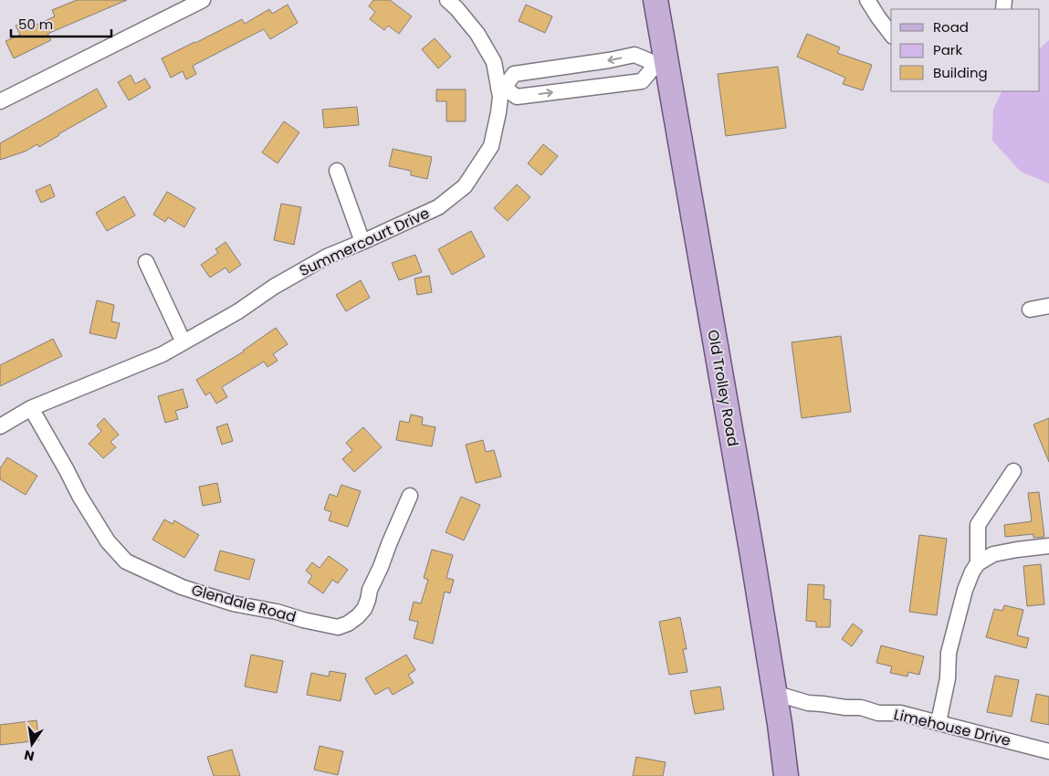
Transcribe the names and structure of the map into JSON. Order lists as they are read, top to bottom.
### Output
{
  "streets": {
    "main road": ["Old Trolley Road"],
    "street": ["Summercourt Drive", "Glendale Road", "Limehouse Drive"]
  },
  "crossings": [
    ["Summercourt Drive", "Glendale Road"],
    ["Old Trolley Road", "Limehouse Drive"]
  ],
  "legend": ["Road", "Park", "Building"],
  "scale_bar": "50 m",
  "north": "bottom"
}
